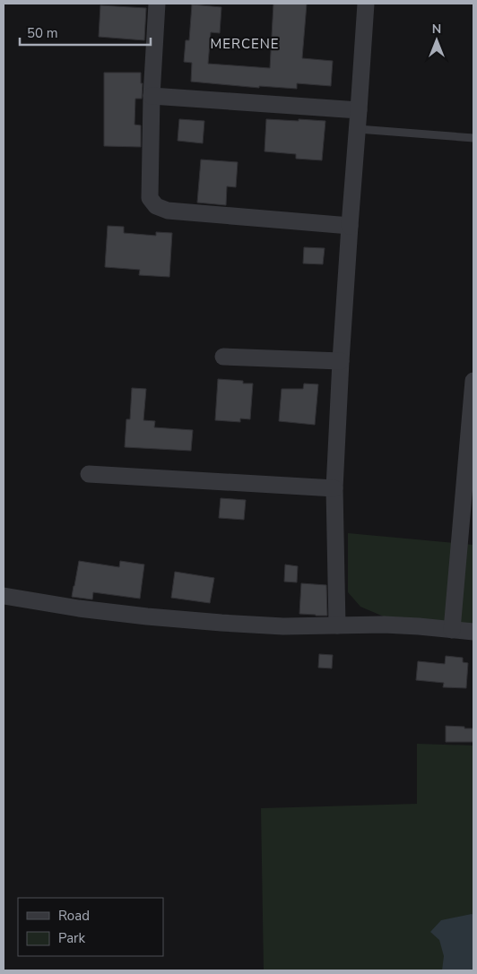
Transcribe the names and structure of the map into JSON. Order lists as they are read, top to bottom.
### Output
{
  "districts": ["MERCENE"],
  "legend": ["Road", "Park"],
  "scale_bar": "50 m",
  "north": "top"
}
